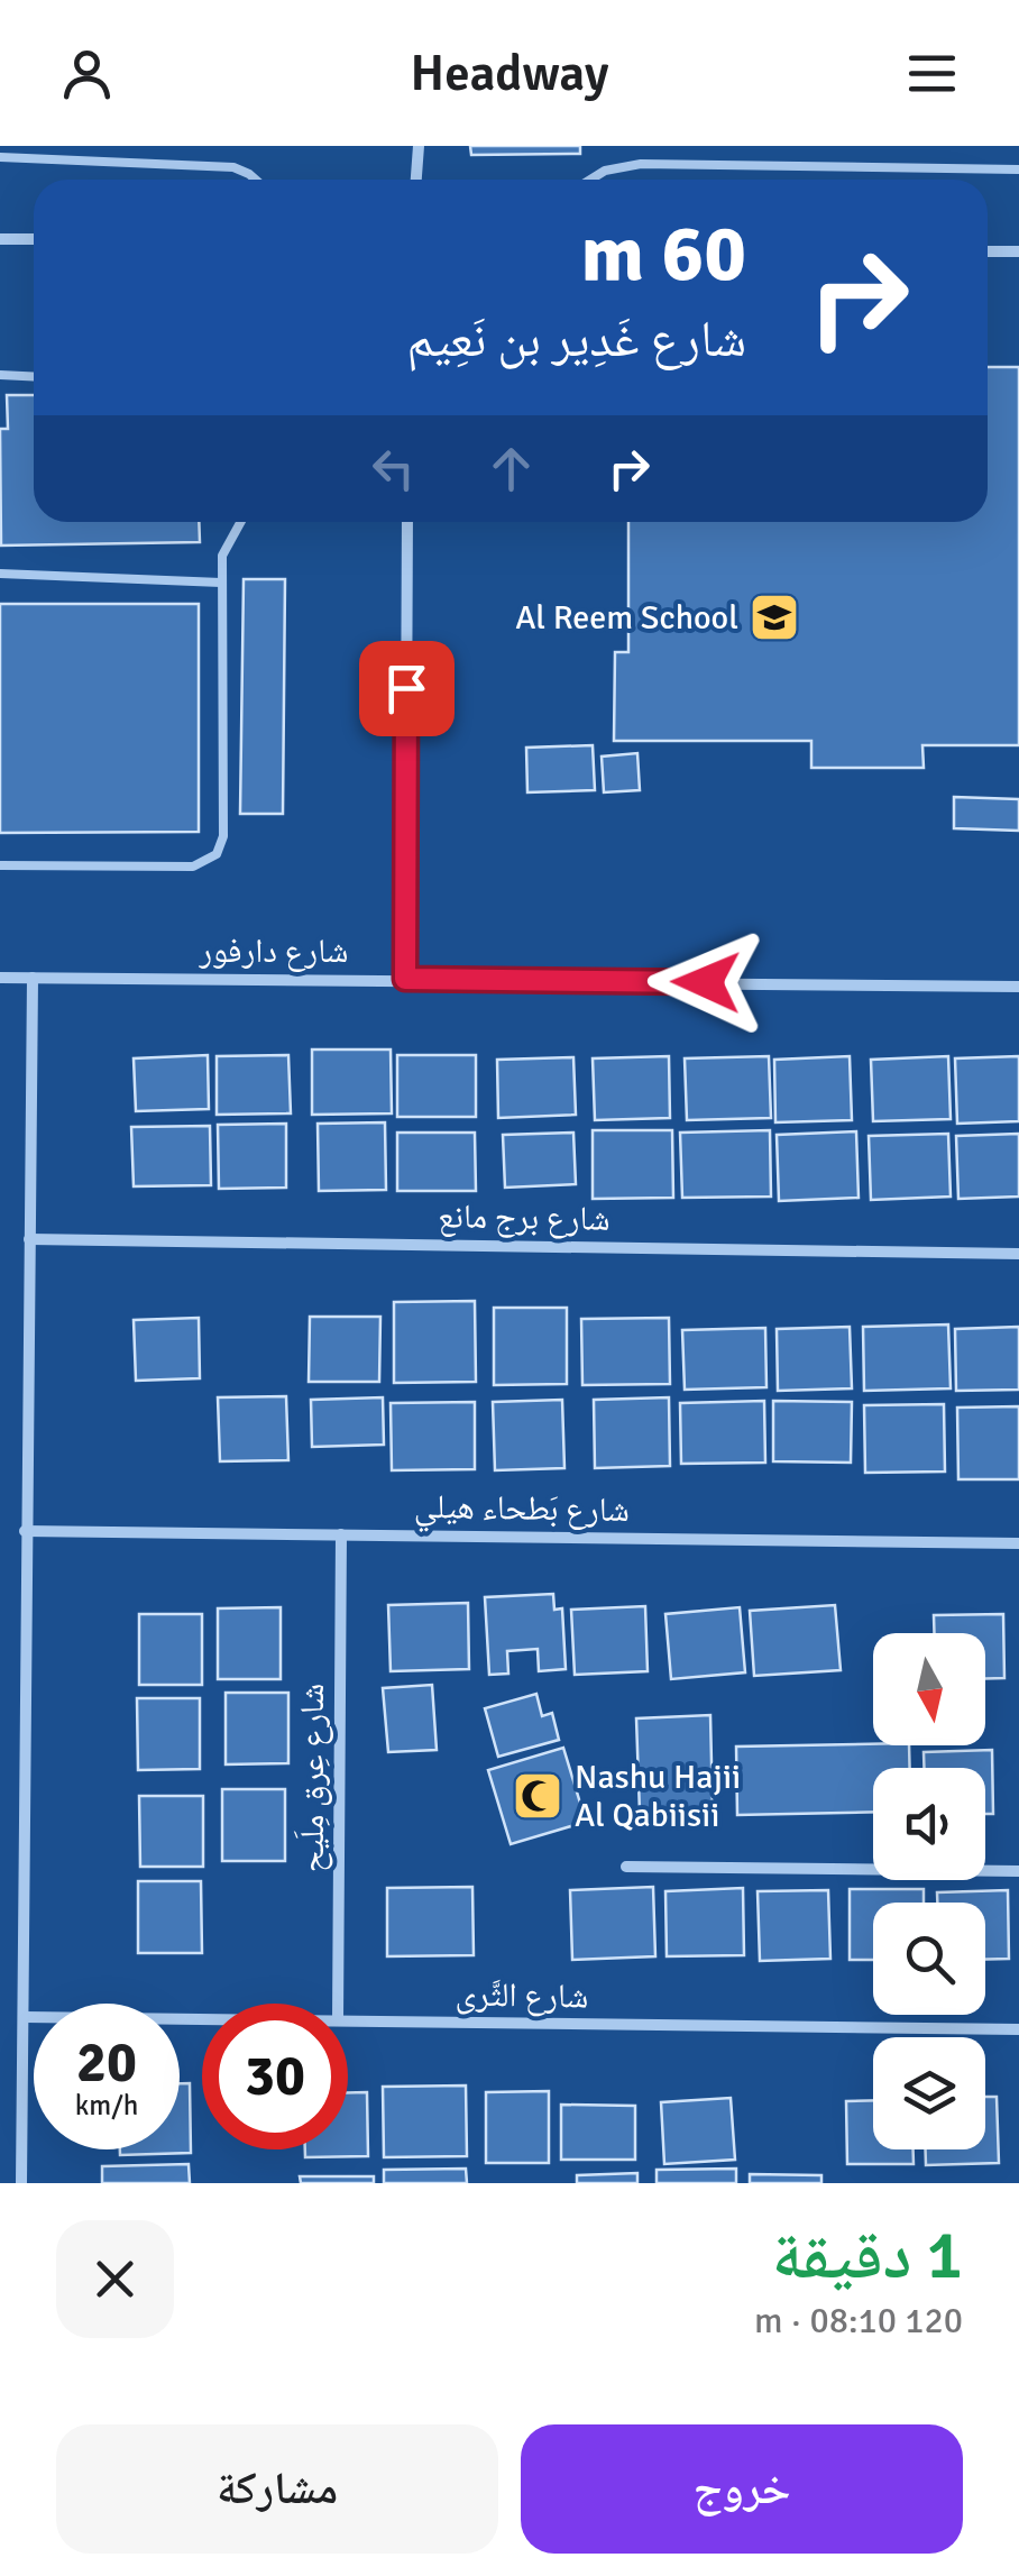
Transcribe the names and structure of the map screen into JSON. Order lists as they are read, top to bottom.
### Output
{
  "streets": {
    "street": [
      "شارع دارفور",
      "شارع برج مانع",
      "شارع بَطحاء هيلي",
      "شارع عِرق مِلَيح",
      "شارع الثَّرى"
    ]
  },
  "crossings": [
    ["شارع بَطحاء هيلي", "شارع عِرق مِلَيح"]
  ],
  "places": {
    "school or university": ["Al Reem School"],
    "mosque": ["Nashu Hajii Al Qabiisii"]
  },
  "north": "bottom",
  "page": {
    "header": "Headway",
    "turn": ["60 m", "شارع غَدِير بن نَعِيم"],
    "speed": "20 km/h",
    "limit": "30",
    "heading": ["1 دقيقة", "120 m · 08:10"],
    "buttons": ["خروج", "مشاركة"]
  }
}
